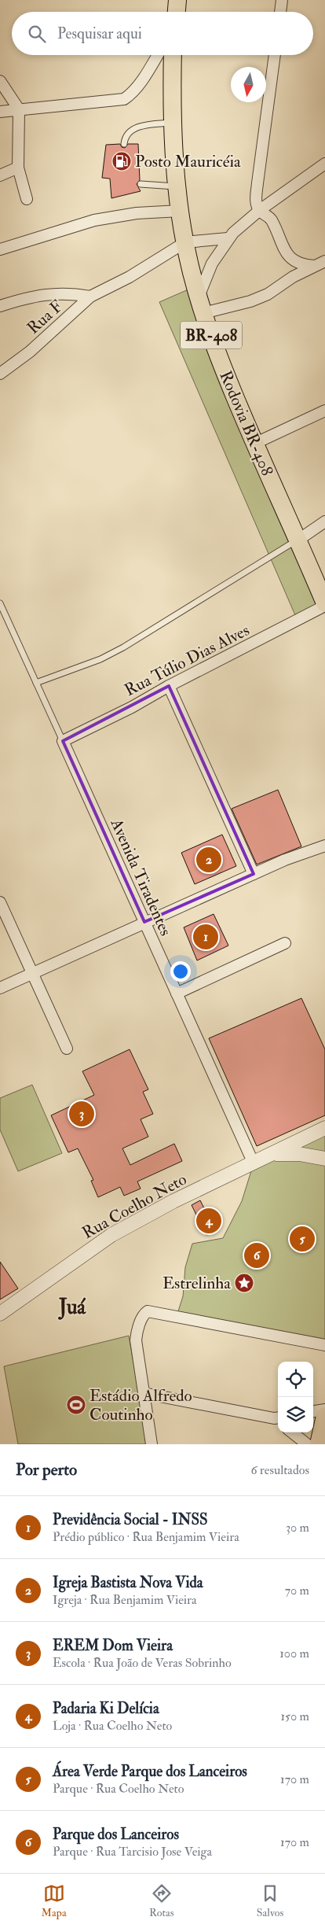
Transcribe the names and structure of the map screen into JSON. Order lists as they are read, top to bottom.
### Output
{
  "streets": {
    "main road": ["BR-408", "Rodovia BR-408"],
    "street": [
      "Rua F",
      "Rua Túlio Dias Alves",
      "Avenida Tiradentes",
      "Rua Coelho Neto"
    ]
  },
  "crossings": [
    ["Rua F", "Rodovia BR-408"],
    ["Rodovia BR-408", "Rua Túlio Dias Alves"],
    ["Rua Túlio Dias Alves", "Avenida Tiradentes"],
    ["Avenida Tiradentes", "Rua Coelho Neto"]
  ],
  "districts": ["Juá"],
  "places": {
    "fuel station": ["Posto Mauricéia"],
    "place": ["Estrelinha"],
    "sports": ["Estádio Alfredo Coutinho"]
  },
  "north": "bottom",
  "page": {
    "search": "Pesquisar aqui",
    "pins": [
      "2",
      "1",
      "3",
      "4",
      "5",
      "6"
    ],
    "heading": ["Por perto", "6 resultados"],
    "list": [
      {
        "mark": "1",
        "name": "Previdência Social - INSS",
        "note": "Prédio público · Rua Benjamim Vieira",
        "value": "30 m"
      },
      {
        "mark": "2",
        "name": "Igreja Bastista Nova Vida",
        "note": "Igreja · Rua Benjamim Vieira",
        "value": "70 m"
      },
      {
        "mark": "3",
        "name": "EREM Dom Vieira",
        "note": "Escola · Rua João de Veras Sobrinho",
        "value": "100 m"
      },
      {
        "mark": "4",
        "name": "Padaria Ki Delícia",
        "note": "Loja · Rua Coelho Neto",
        "value": "150 m"
      },
      {
        "mark": "5",
        "name": "Área Verde Parque dos Lanceiros",
        "note": "Parque · Rua Coelho Neto",
        "value": "170 m"
      },
      {
        "mark": "6",
        "name": "Parque dos Lanceiros",
        "note": "Parque · Rua Tarcisio Jose Veiga",
        "value": "170 m"
      }
    ],
    "nav": ["Mapa", "Rotas", "Salvos"]
  }
}
